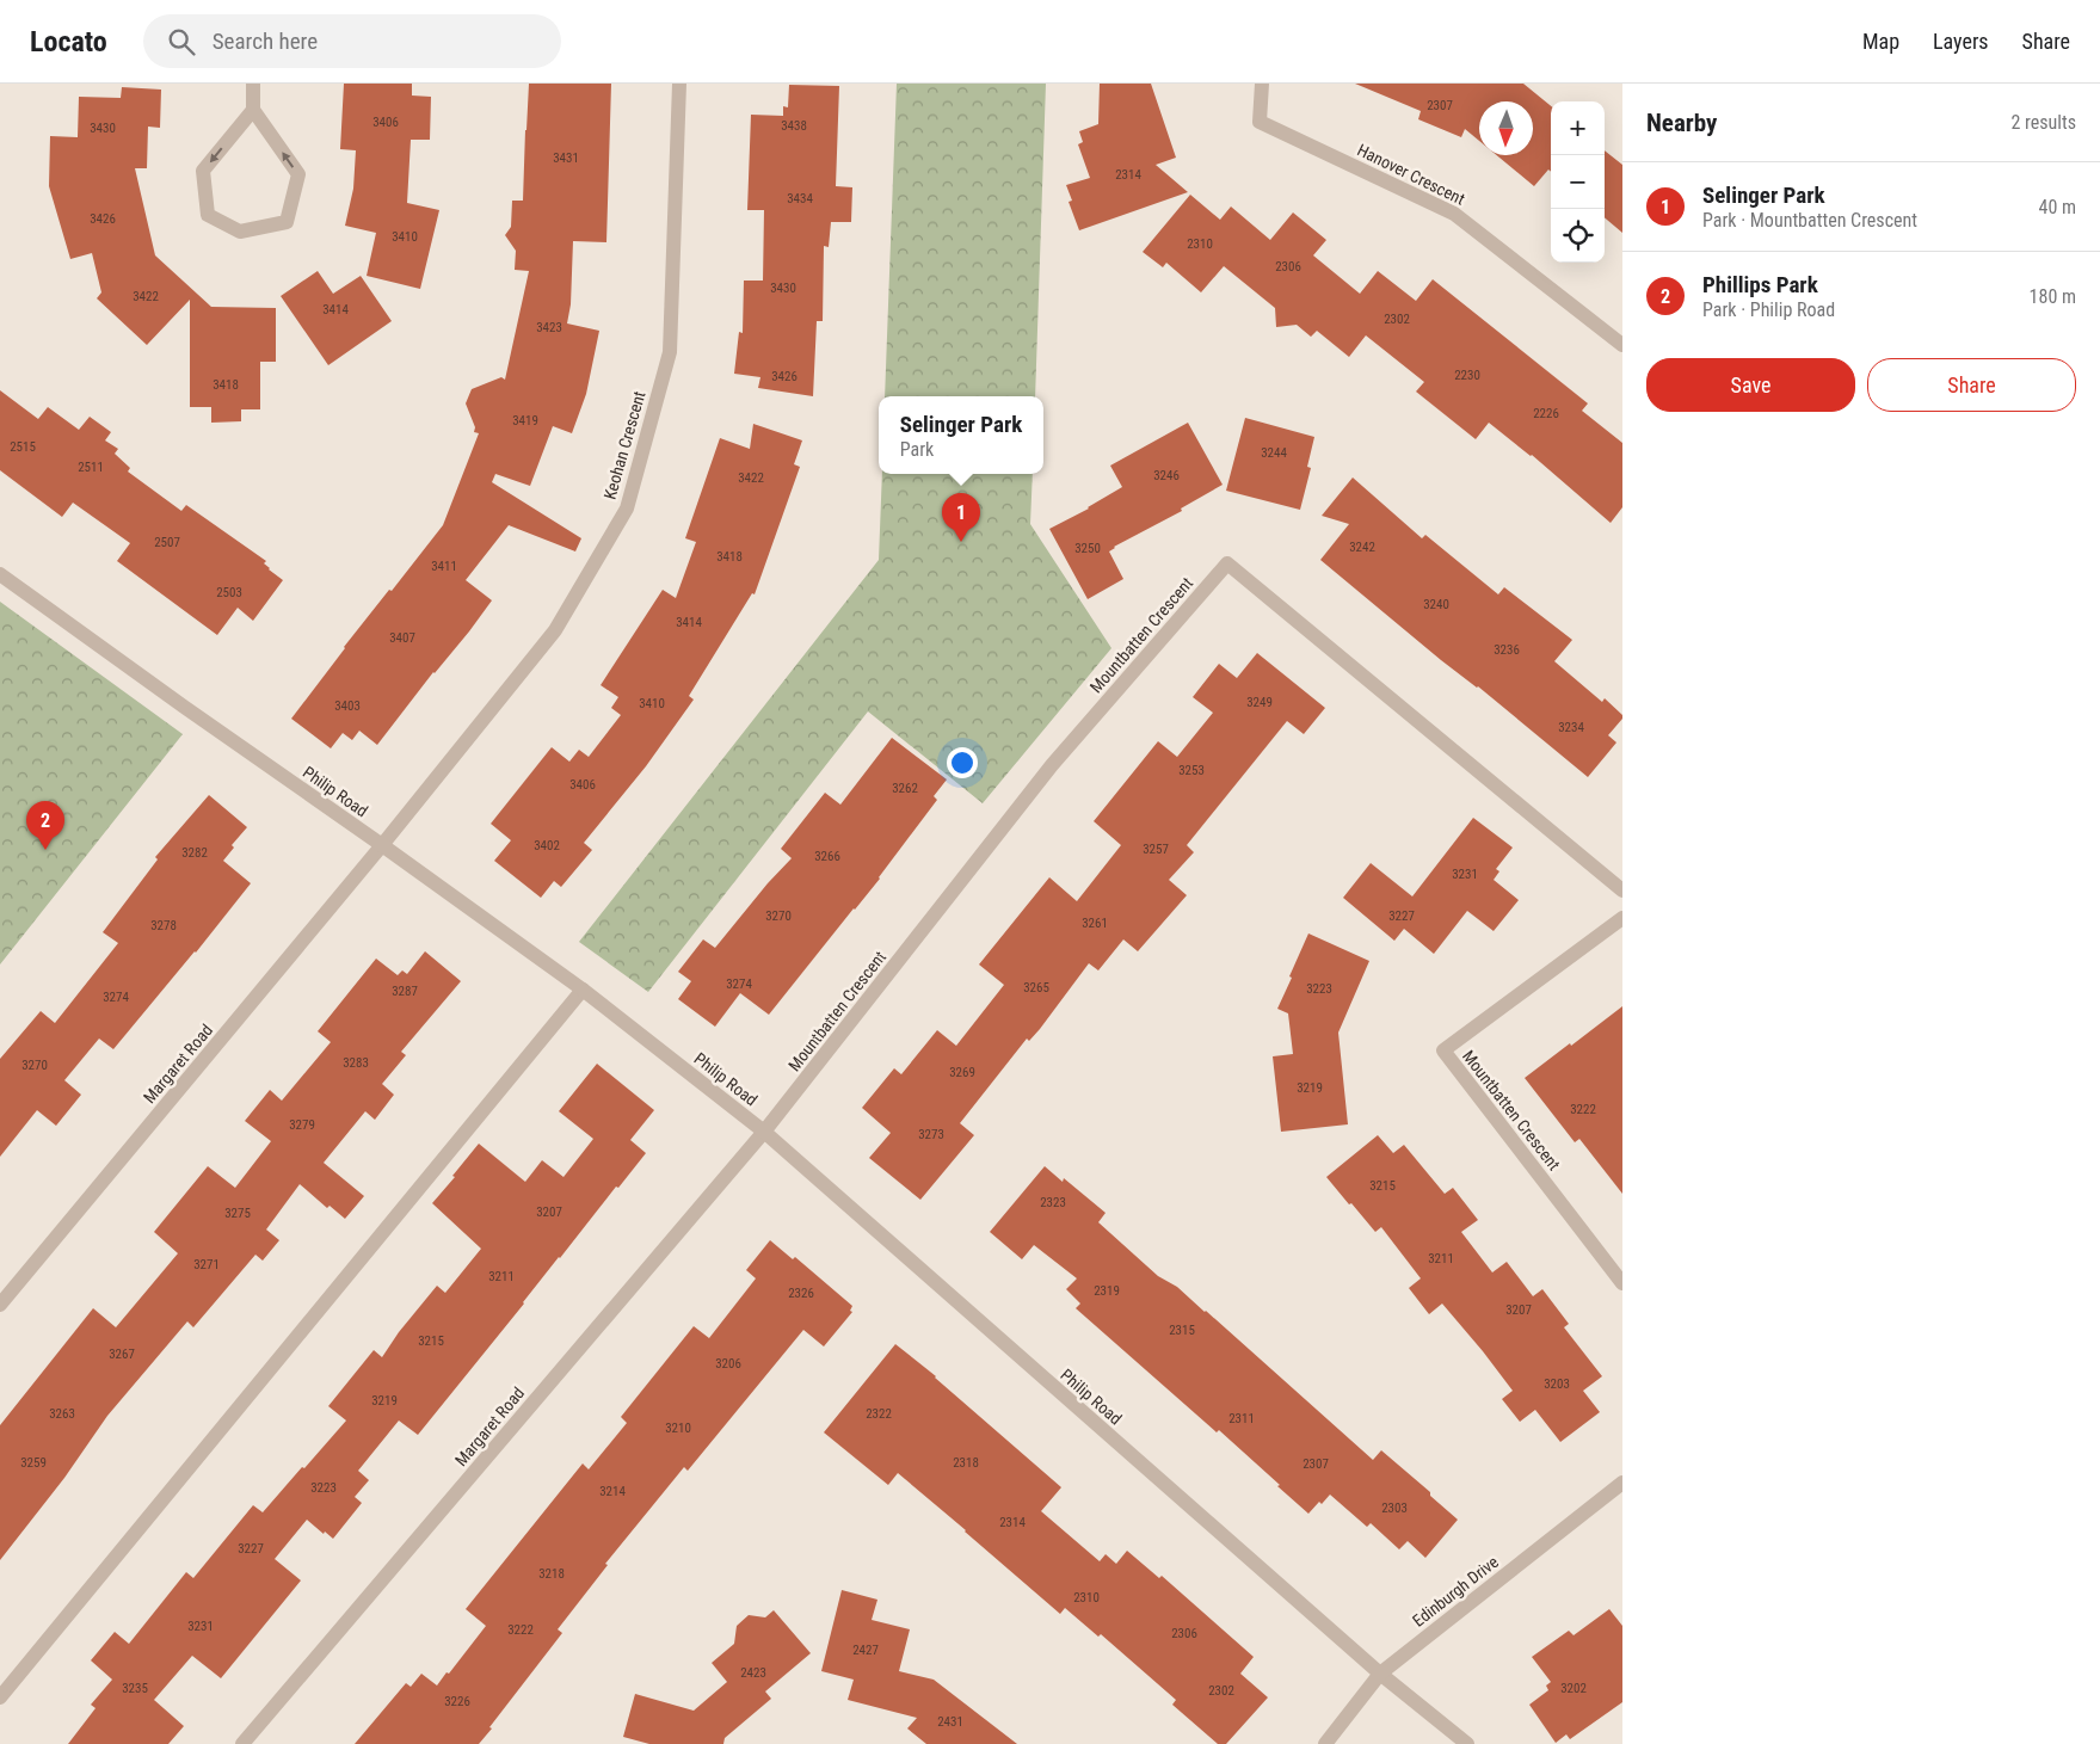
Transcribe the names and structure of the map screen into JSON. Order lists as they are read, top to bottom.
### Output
{
  "streets": {
    "street": [
      "Hanover Crescent",
      "Keohan Crescent",
      "Mountbatten Crescent",
      "Philip Road",
      "Margaret Road",
      "Edinburgh Drive"
    ]
  },
  "crossings": [
    ["Keohan Crescent", "Philip Road"],
    ["Keohan Crescent", "Margaret Road"],
    ["Mountbatten Crescent", "Philip Road"],
    ["Mountbatten Crescent", "Margaret Road"],
    ["Philip Road", "Margaret Road"],
    ["Philip Road", "Edinburgh Drive"]
  ],
  "house_numbers": [
    "2307",
    "3406",
    "3438",
    "3430",
    "3431",
    "2314",
    "3434",
    "3426",
    "3410",
    "2310",
    "2306",
    "3430",
    "3422",
    "3414",
    "2302",
    "3423",
    "2230",
    "3426",
    "3418",
    "2226",
    "3419",
    "2515",
    "3244",
    "2511",
    "3246",
    "3422",
    "2507",
    "3242",
    "3250",
    "3418",
    "3411",
    "2503",
    "3240",
    "3414",
    "3407",
    "3236",
    "3249",
    "3410",
    "3403",
    "3234",
    "3253",
    "3406",
    "3262",
    "3402",
    "3257",
    "3282",
    "3266",
    "3231",
    "3270",
    "3227",
    "3261",
    "3278",
    "3274",
    "3265",
    "3223",
    "3287",
    "3274",
    "3283",
    "3270",
    "3269",
    "3219",
    "3222",
    "3279",
    "3273",
    "3215",
    "2323",
    "3207",
    "3275",
    "3211",
    "3271",
    "3211",
    "2319",
    "2326",
    "3207",
    "2315",
    "3215",
    "3267",
    "3206",
    "3203",
    "3219",
    "3263",
    "2322",
    "2311",
    "3210",
    "3259",
    "2318",
    "2307",
    "3223",
    "3214",
    "2303",
    "2314",
    "3227",
    "3218",
    "2310",
    "3231",
    "3222",
    "2306",
    "2427",
    "2423",
    "3235",
    "3202",
    "2302",
    "3226",
    "2431"
  ],
  "north": "bottom",
  "page": {
    "header": "Locato",
    "search": "Search here",
    "nav": ["Map", "Layers", "Share"],
    "heading": ["Nearby", "2 results"],
    "map_buttons": ["+", "−"],
    "list": [
      {
        "mark": "1",
        "name": "Selinger Park",
        "note": "Park · Mountbatten Crescent",
        "value": "40 m"
      },
      {
        "mark": "2",
        "name": "Phillips Park",
        "note": "Park · Philip Road",
        "value": "180 m"
      }
    ],
    "buttons": ["Save", "Share"],
    "popup": ["Selinger Park", "Park"],
    "pins": ["1", "2"]
  }
}
